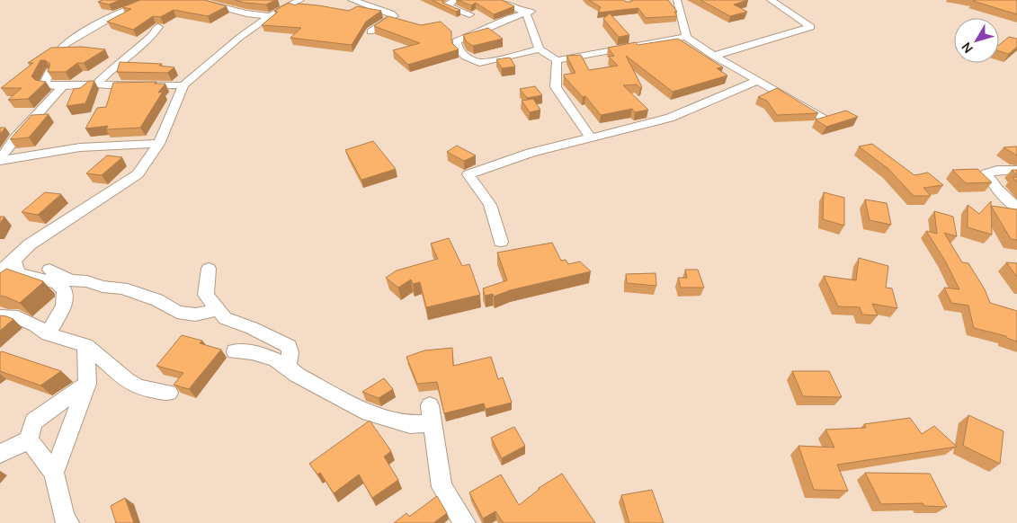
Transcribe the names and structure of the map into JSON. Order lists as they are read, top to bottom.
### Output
{
  "north": "bottom left"
}
